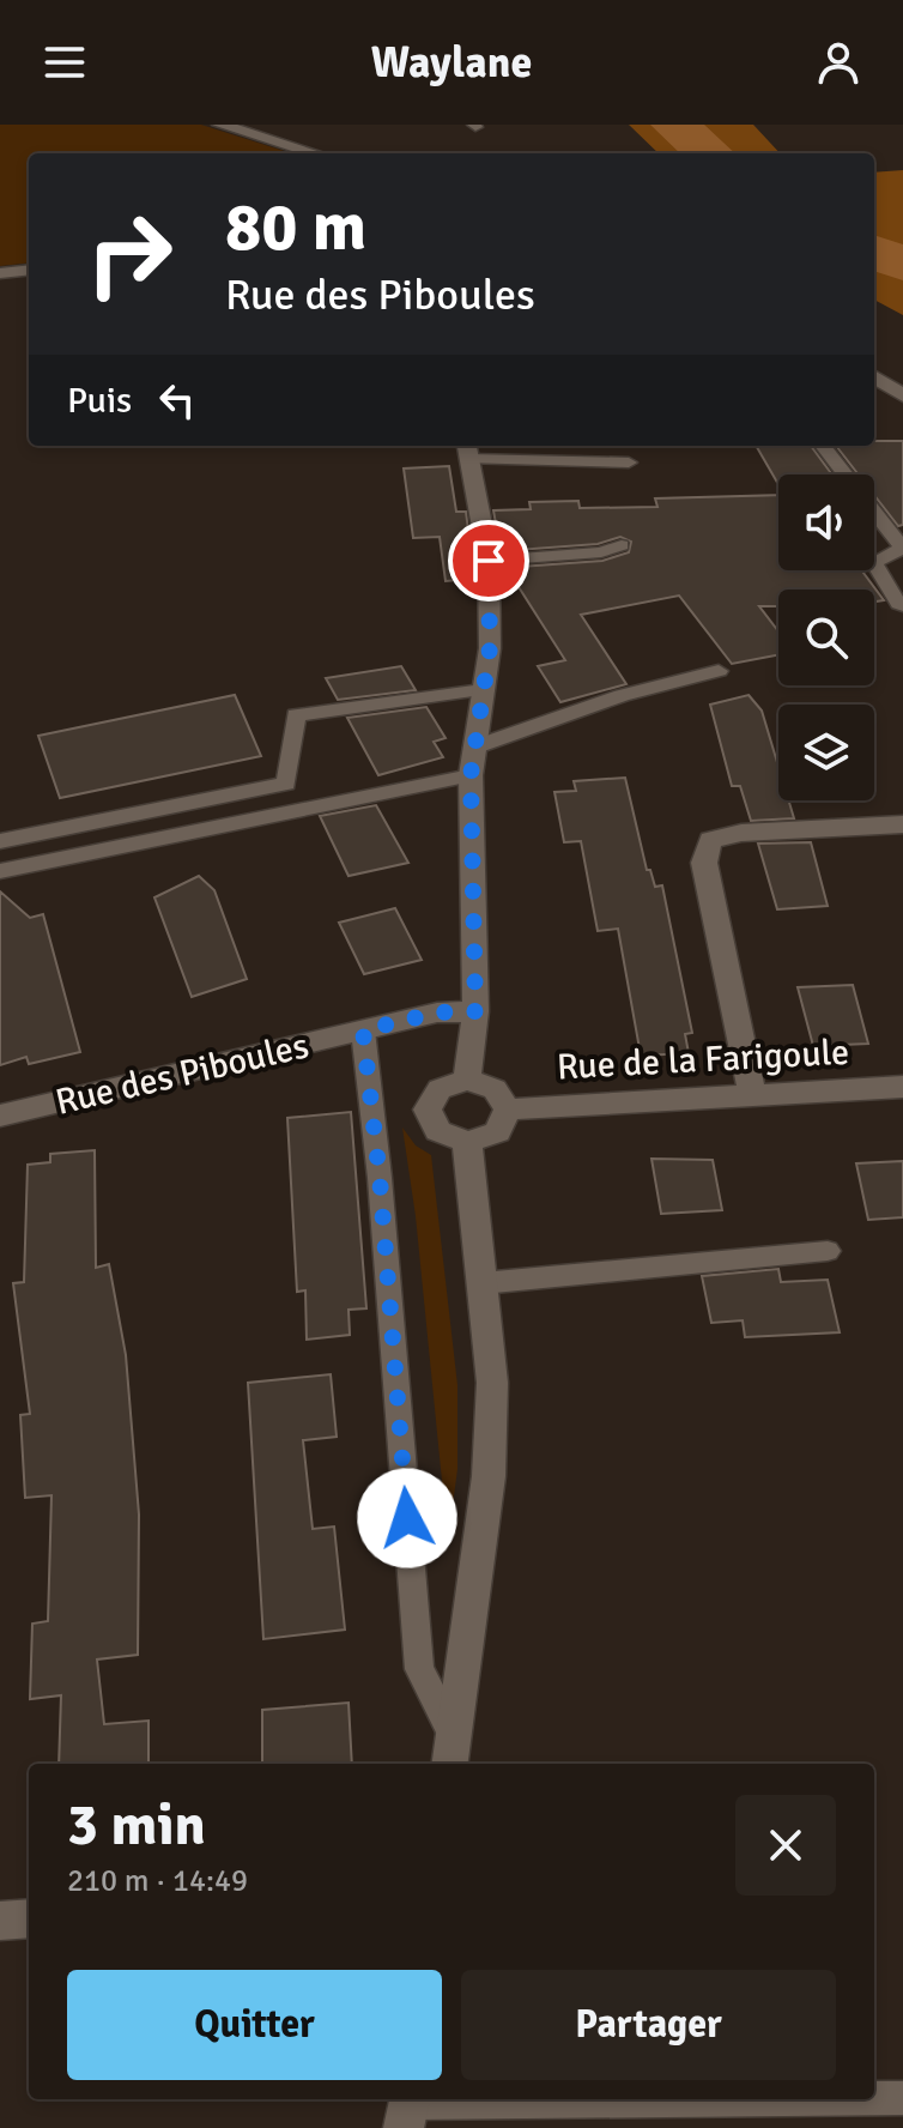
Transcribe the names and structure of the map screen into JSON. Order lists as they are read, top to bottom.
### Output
{
  "streets": {
    "street": ["Rue de la Farigoule", "Rue des Piboules"]
  },
  "page": {
    "header": "Waylane",
    "turn": ["80 m", "Rue des Piboules"],
    "then": "Puis",
    "heading": ["3 min", "210 m · 14:49"],
    "buttons": ["Quitter", "Partager"]
  }
}
